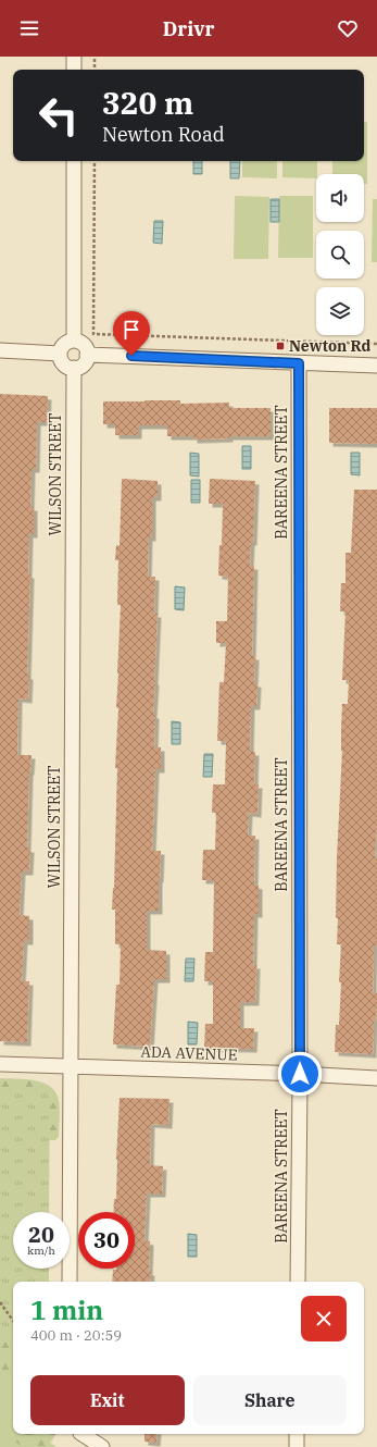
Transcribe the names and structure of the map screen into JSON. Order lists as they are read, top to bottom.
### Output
{
  "streets": {
    "street": ["BAREENA STREET", "WILSON STREET", "ADA AVENUE"]
  },
  "crossings": [
    ["BAREENA STREET", "ADA AVENUE"],
    ["WILSON STREET", "ADA AVENUE"]
  ],
  "places": {
    "transit": ["Newton Rd"]
  },
  "page": {
    "header": "Drivr",
    "turn": ["320 m", "Newton Road"],
    "speed": "20 km/h",
    "limit": "30",
    "heading": ["1 min", "400 m · 20:59"],
    "buttons": ["Exit", "Share"]
  }
}
